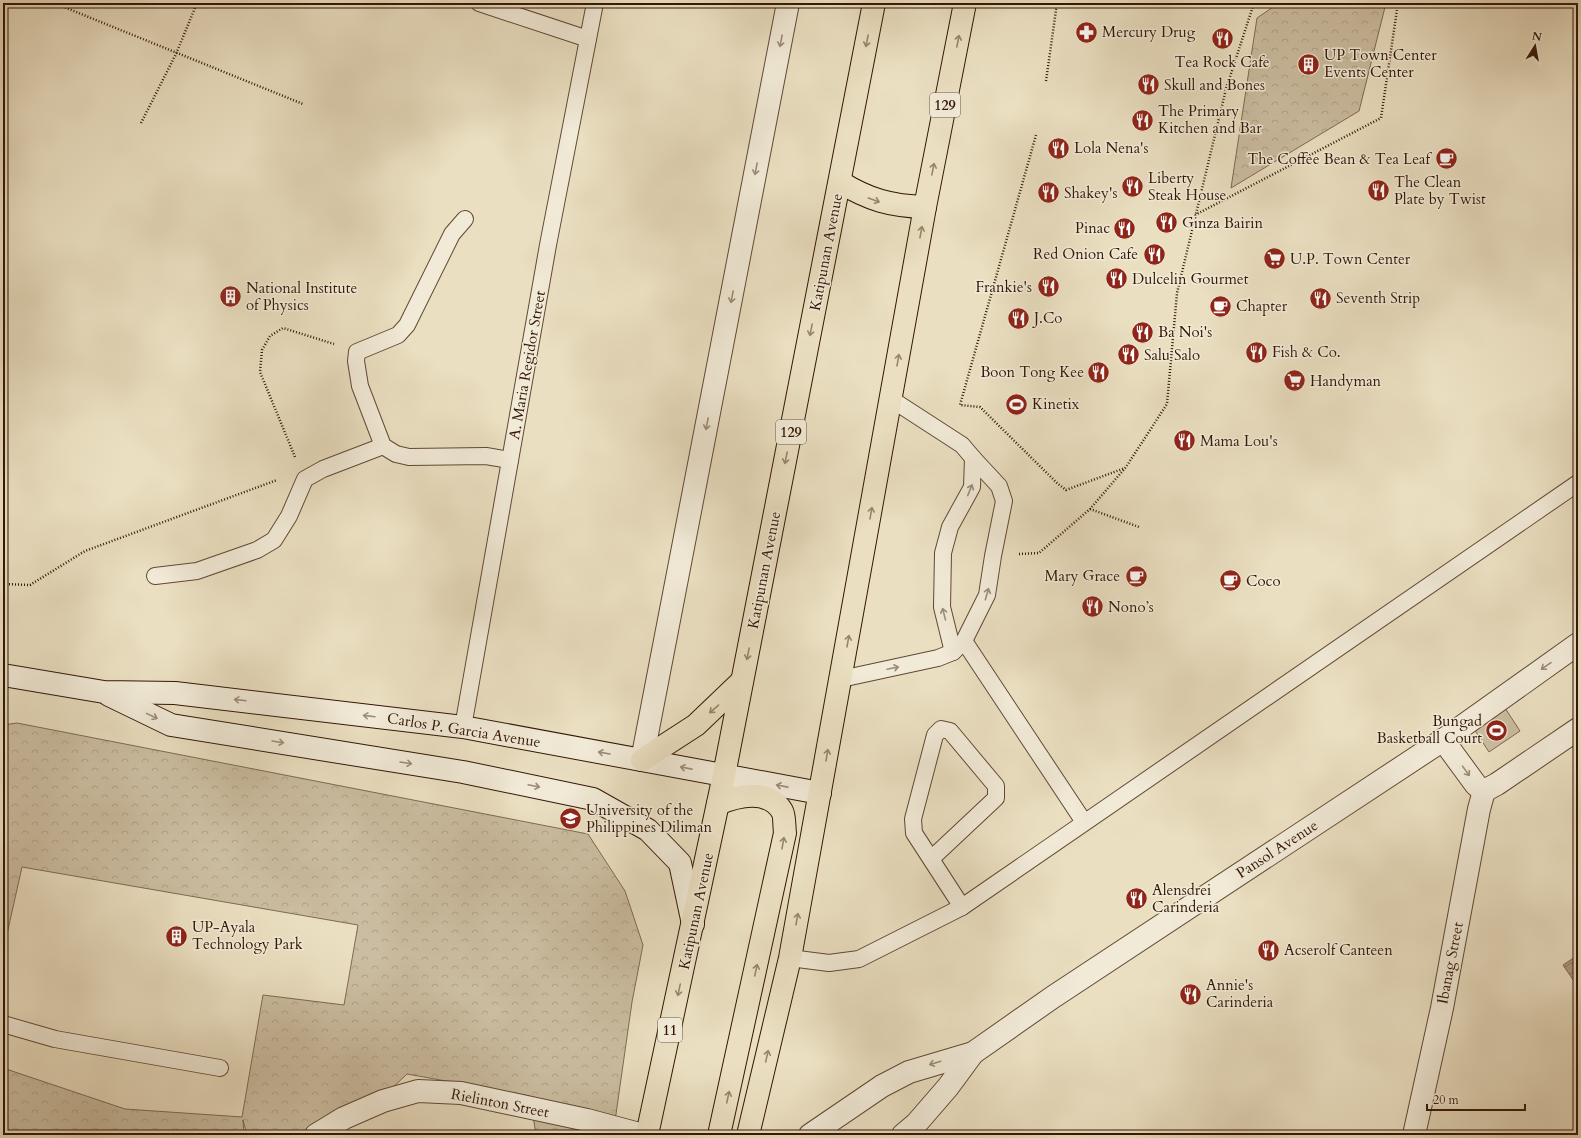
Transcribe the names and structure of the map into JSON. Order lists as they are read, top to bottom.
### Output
{
  "streets": {
    "main road": ["129", "Katipunan Avenue", "11"],
    "street": [
      "Carlos P. Garcia Avenue",
      "Pansol Avenue",
      "Ibanag Street",
      "Rielinton Street"
    ],
    "lane": ["A. Maria Regidor Street"]
  },
  "crossings": [
    ["129", "Carlos P. Garcia Avenue"],
    ["Katipunan Avenue", "Carlos P. Garcia Avenue"],
    ["A. Maria Regidor Street", "Carlos P. Garcia Avenue"]
  ],
  "places": {
    "pharmacy": ["Mercury Drug"],
    "restaurant": [
      "Tea Rock Cafe",
      "Skull and Bones",
      "The Primary Kitchen and Bar",
      "Lola Nena's",
      "Liberty Steak House",
      "The Clean Plate by Twist",
      "Shakey's",
      "Ginza Bairin",
      "Pinac",
      "Red Onion Cafe",
      "Dulcelin Gourmet",
      "Frankie's",
      "Seventh Strip",
      "J.Co",
      "Ba Noi's",
      "Fish & Co.",
      "Salu Salo",
      "Boon Tong Kee",
      "Mama Lou's",
      "Nono’s",
      "Alensdrei Carinderia",
      "Acserolf Canteen",
      "Annie's Carinderia"
    ],
    "building": ["UP Town Center Events Center", "National Institute of Physics", "UP-Ayala Technology Park"],
    "cafe": [
      "The Coffee Bean & Tea Leaf",
      "Chapter",
      "Mary Grace",
      "Coco"
    ],
    "supermarket": ["U.P. Town Center", "Handyman"],
    "sports": ["Kinetix", "Bungad Basketball Court"],
    "school or university": ["University of the Philippines Diliman"]
  },
  "scale_bar": "20 m",
  "north": "top"
}
